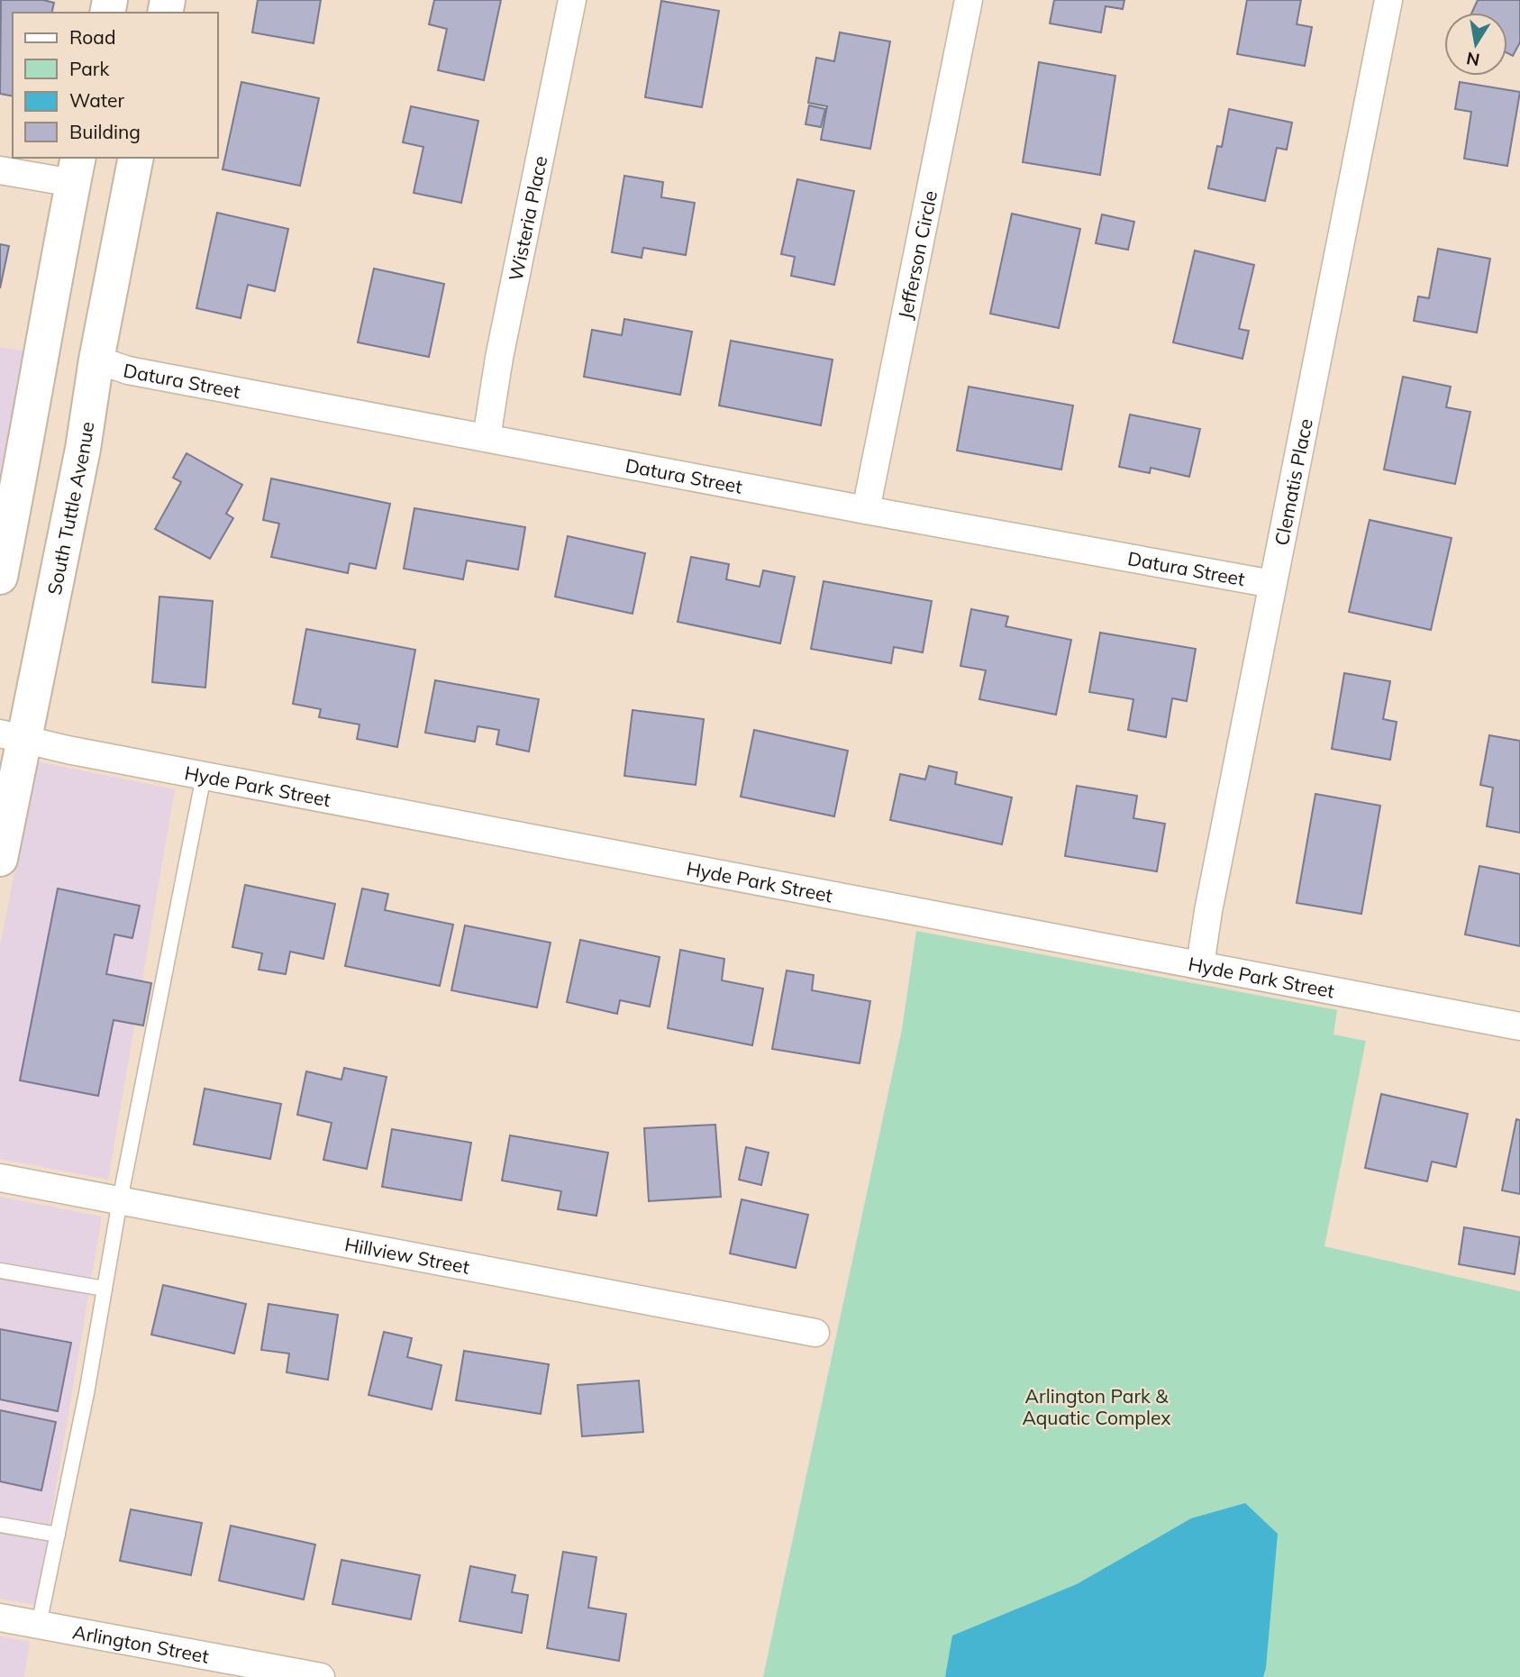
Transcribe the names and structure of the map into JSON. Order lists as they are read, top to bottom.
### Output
{
  "streets": {
    "main road": ["South Tuttle Avenue"],
    "street": [
      "Wisteria Place",
      "Jefferson Circle",
      "Datura Street",
      "Clematis Place",
      "Hyde Park Street",
      "Hillview Street",
      "Arlington Street"
    ]
  },
  "crossings": [
    ["Wisteria Place", "Datura Street"],
    ["Jefferson Circle", "Datura Street"],
    ["Datura Street", "Clematis Place"],
    ["Datura Street", "South Tuttle Avenue"],
    ["Clematis Place", "Hyde Park Street"],
    ["South Tuttle Avenue", "Hyde Park Street"]
  ],
  "parks": ["Arlington Park & Aquatic Complex"],
  "legend": [
    "Road",
    "Park",
    "Water",
    "Building"
  ],
  "north": "bottom"
}
